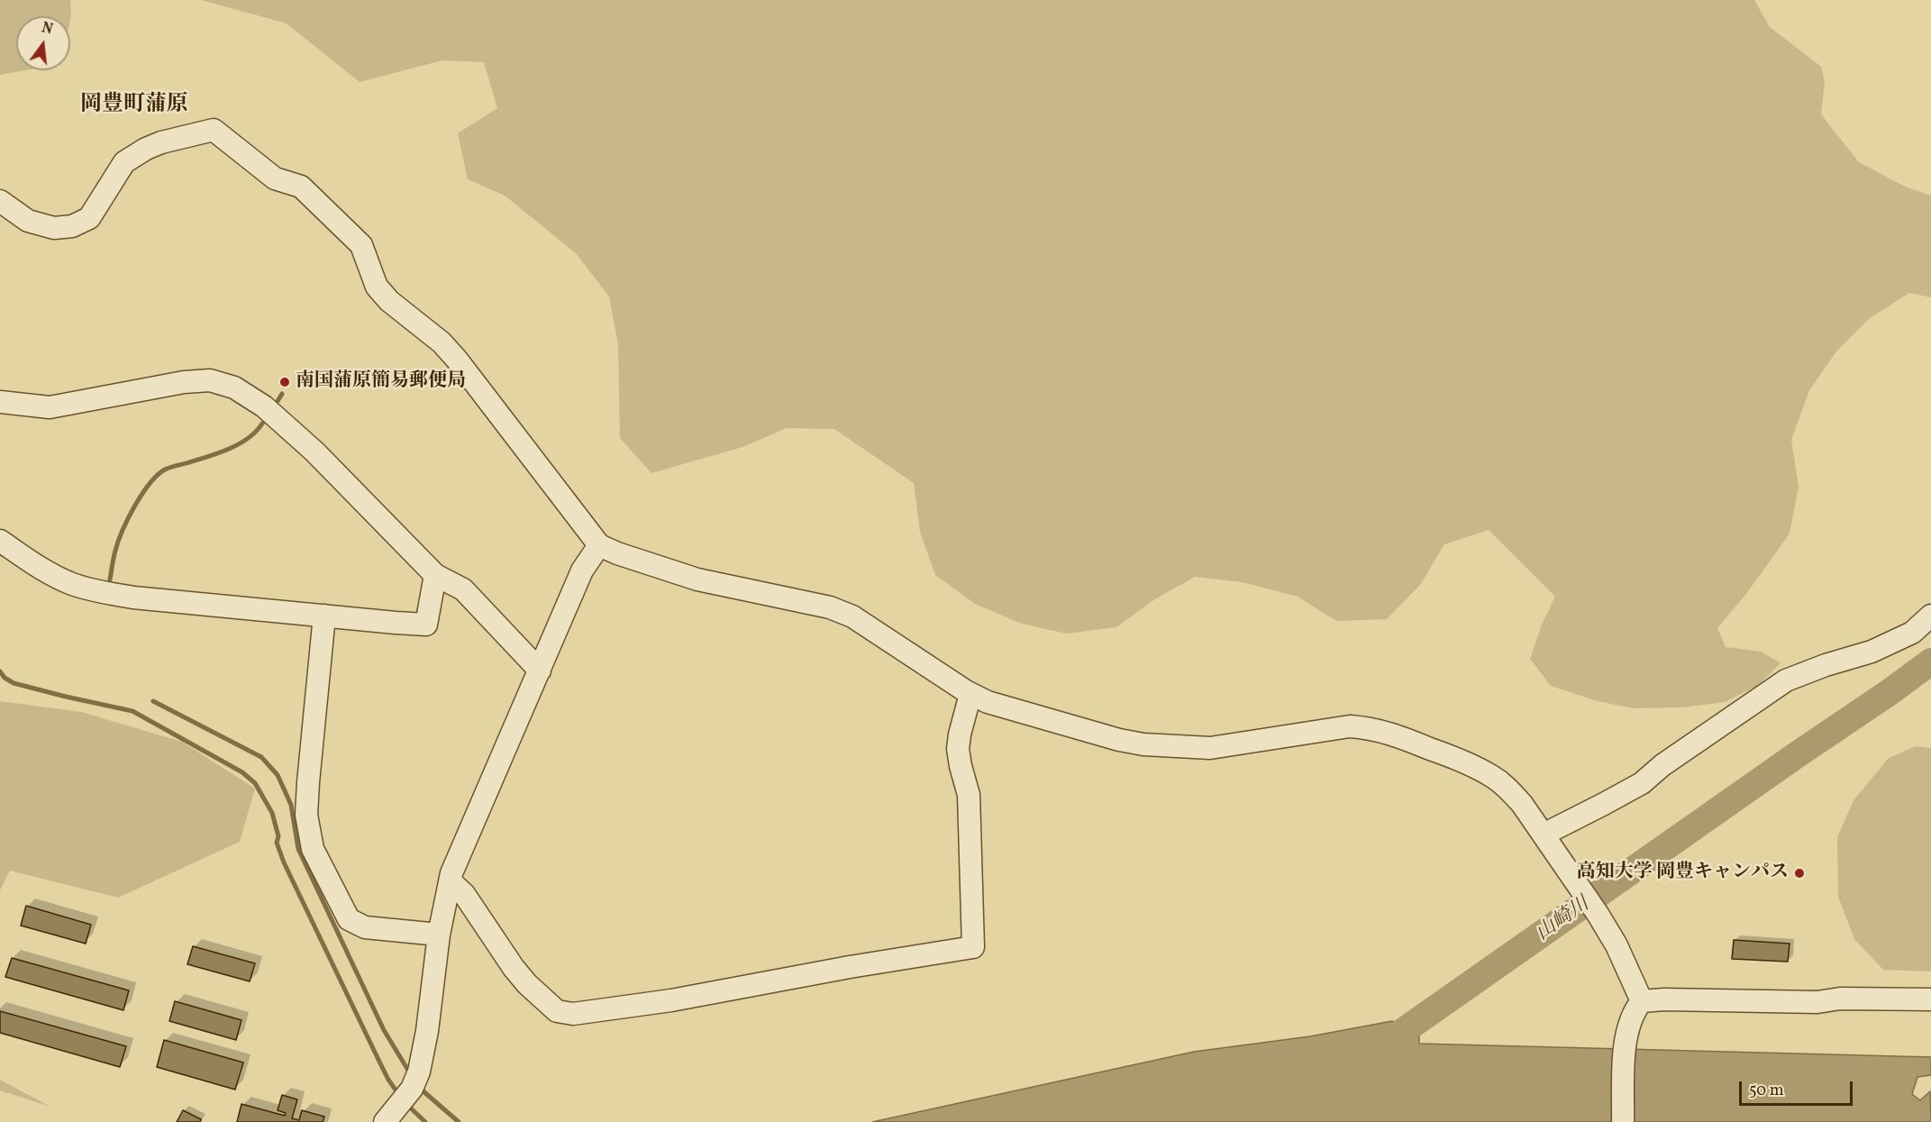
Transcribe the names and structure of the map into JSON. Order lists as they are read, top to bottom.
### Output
{
  "districts": ["岡豊町蒲原"],
  "water": ["山崎川"],
  "places": ["南国蒲原簡易郵便局", "高知大学 岡豊キャンパス"],
  "scale_bar": "50 m",
  "north": "top"
}
